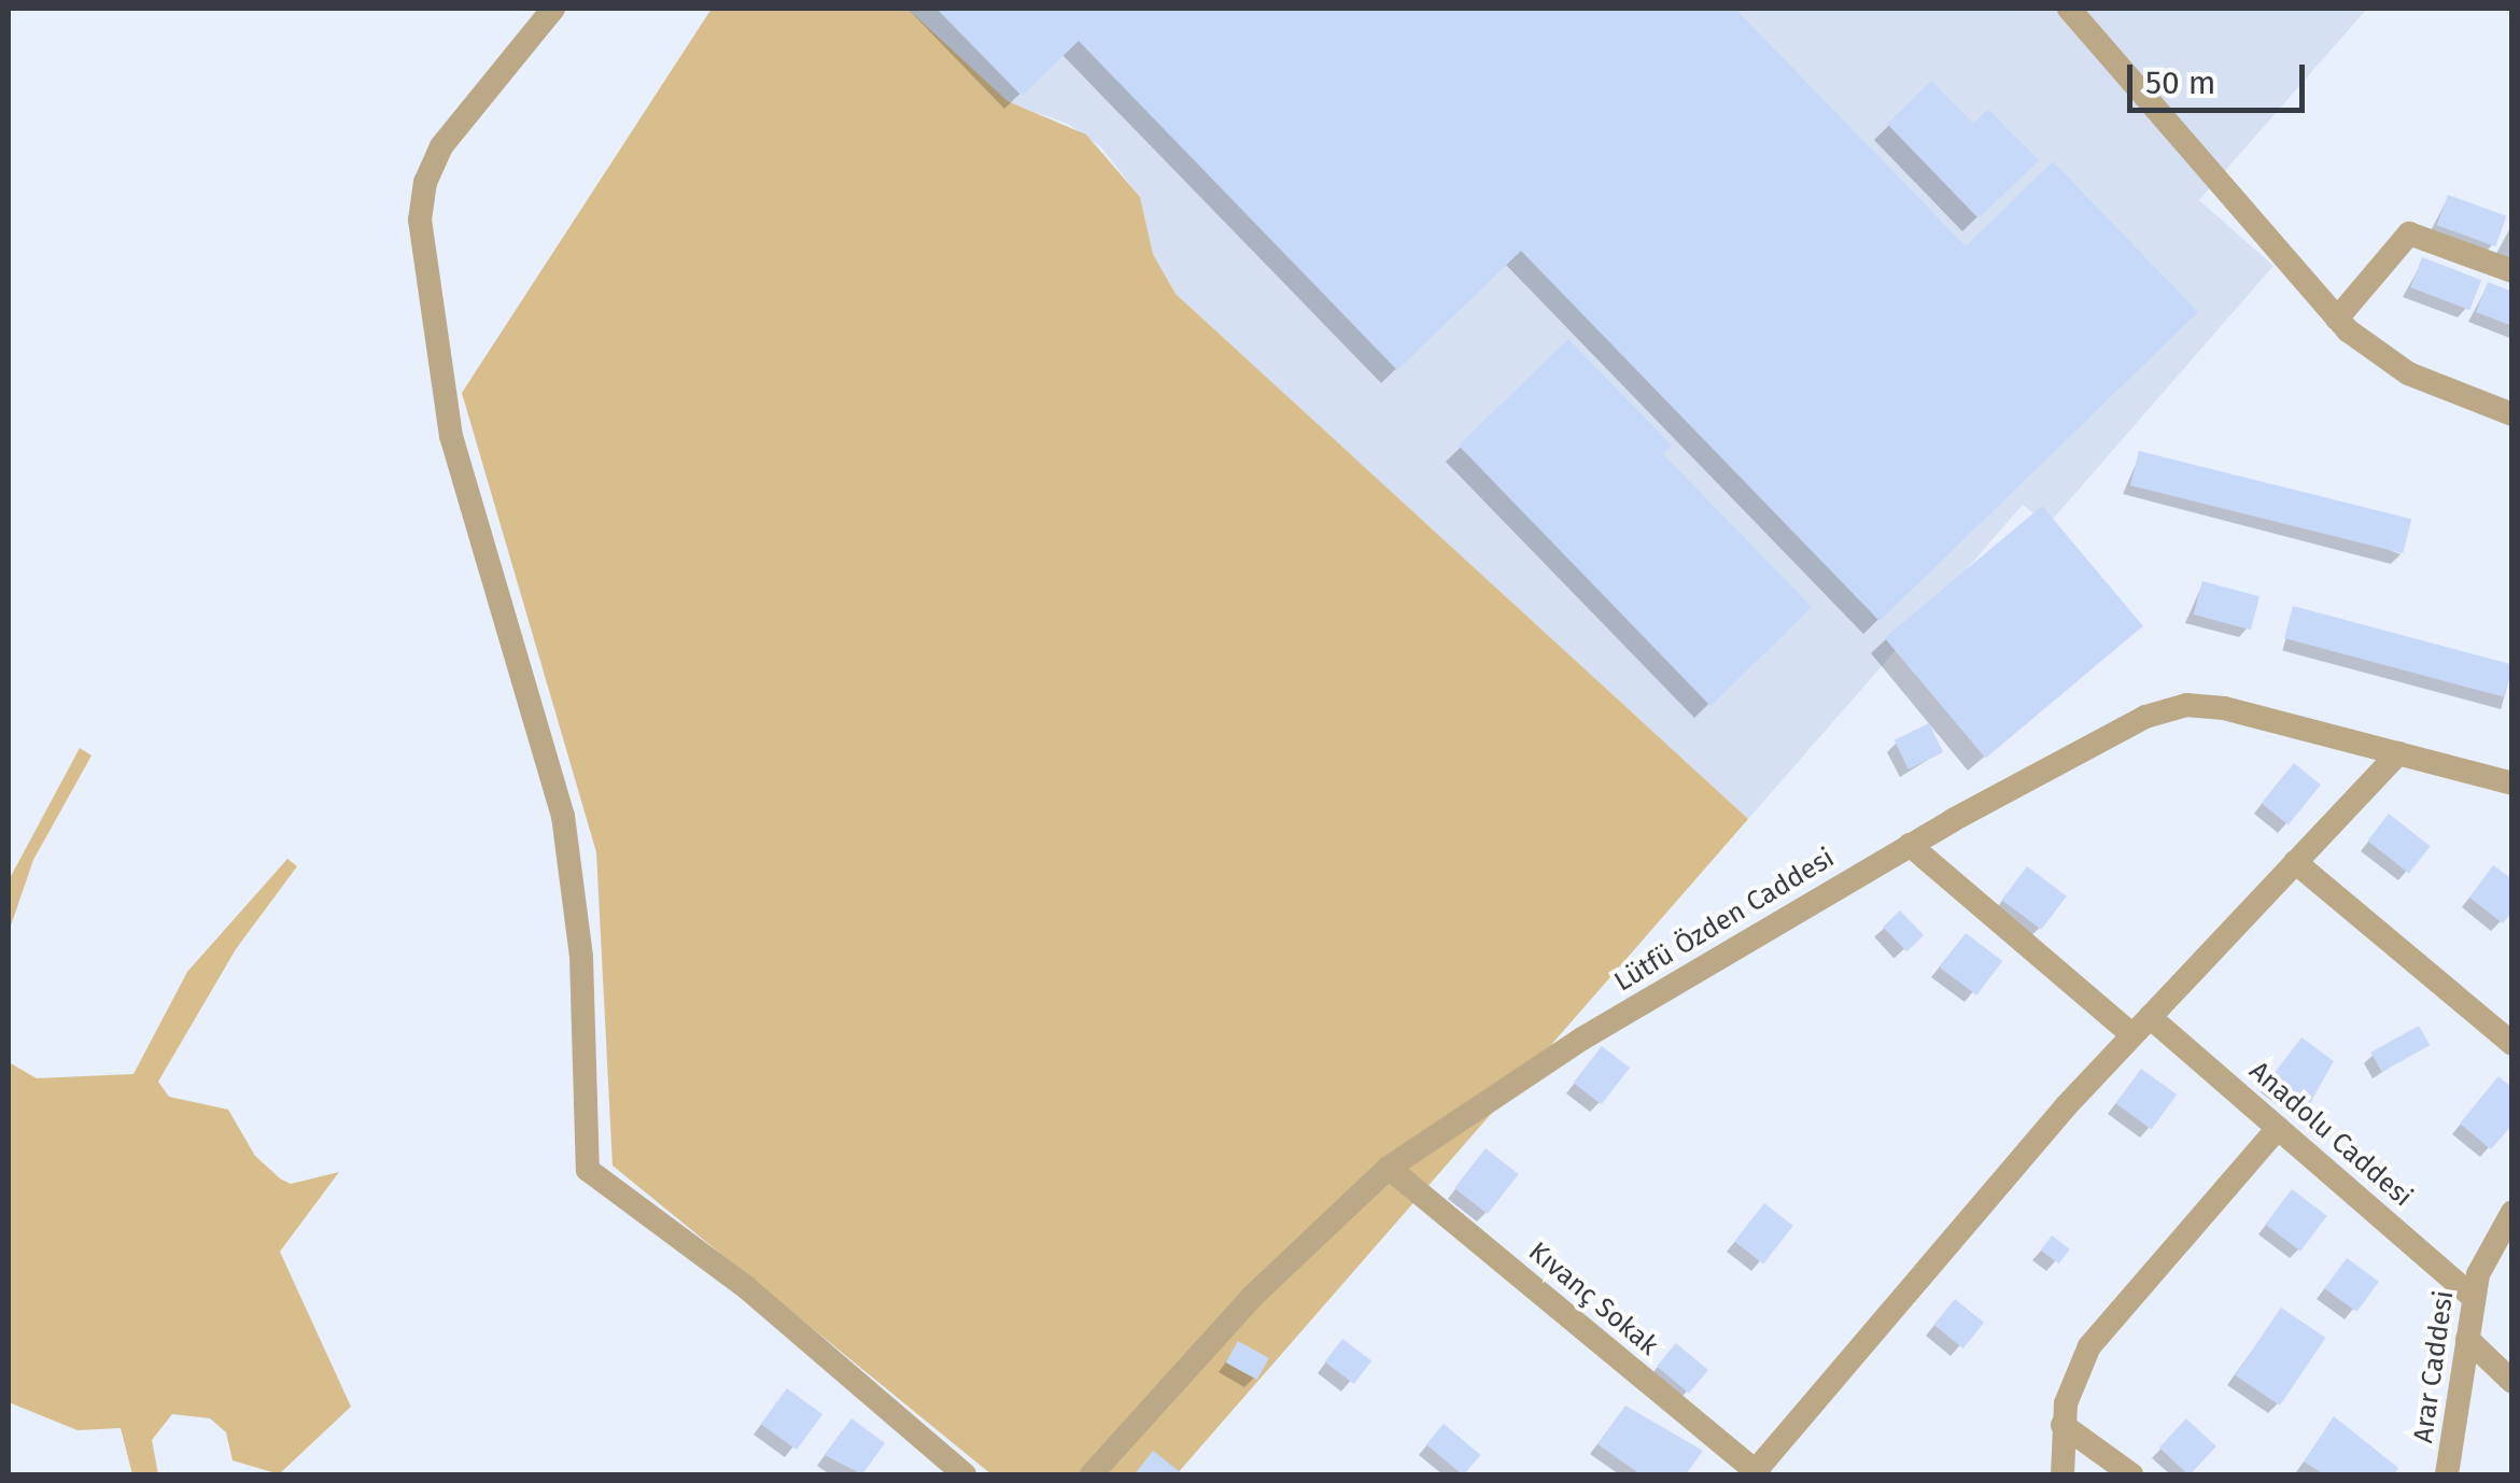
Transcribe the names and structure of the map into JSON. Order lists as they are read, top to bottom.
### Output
{
  "streets": {
    "street": [
      "Lütfü Özden Caddesi",
      "Anadolu Caddesi",
      "Kıvanç Sokak",
      "Arar Caddesi"
    ]
  },
  "crossings": [
    ["Lütfü Özden Caddesi", "Anadolu Caddesi"],
    ["Lütfü Özden Caddesi", "Kıvanç Sokak"],
    ["Anadolu Caddesi", "Arar Caddesi"]
  ],
  "scale_bar": "50 m"
}
